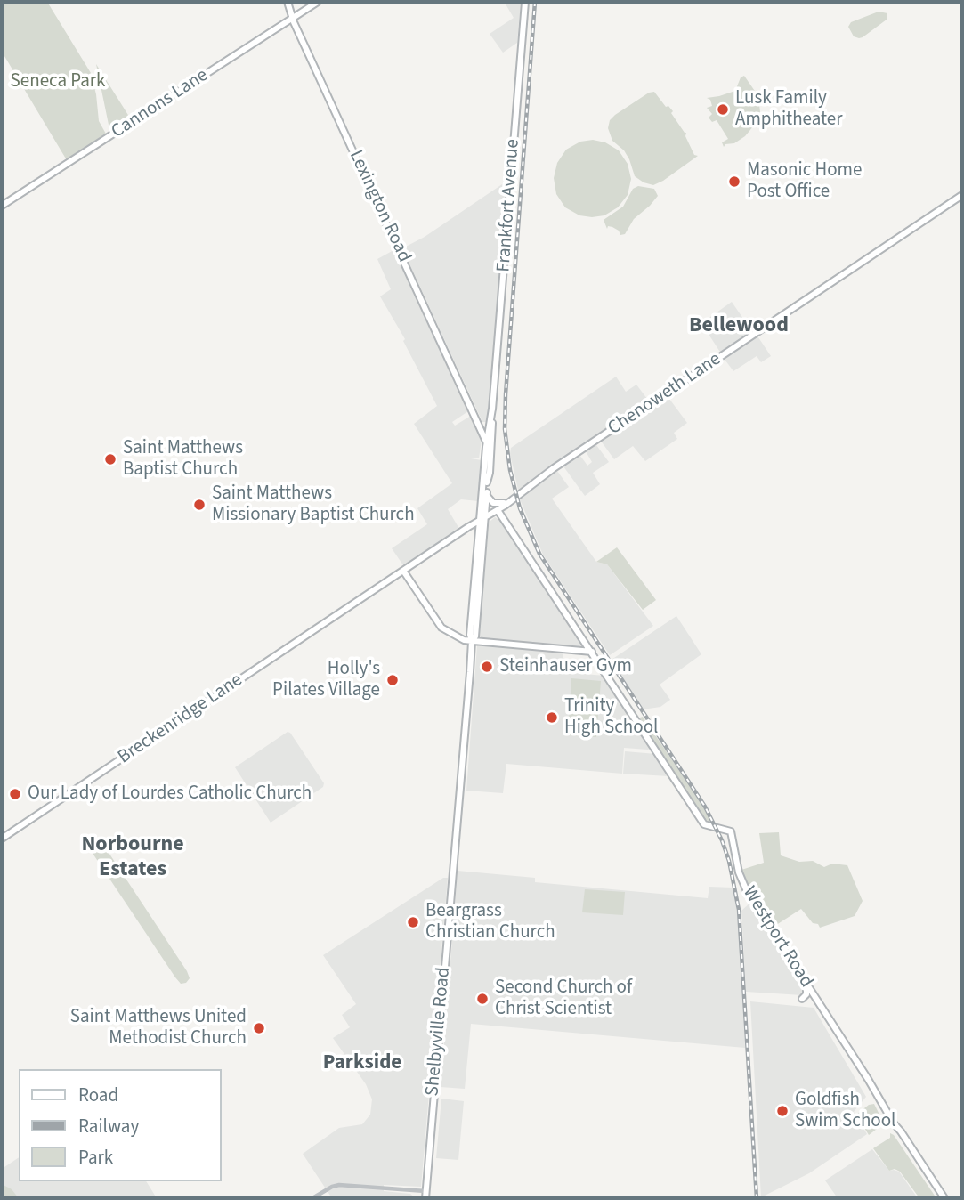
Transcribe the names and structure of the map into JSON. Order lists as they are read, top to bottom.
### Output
{
  "streets": {
    "main road": [
      "Cannons Lane",
      "Frankfort Avenue",
      "Lexington Road",
      "Chenoweth Lane",
      "Breckenridge Lane",
      "Westport Road",
      "Shelbyville Road"
    ]
  },
  "crossings": [
    ["Cannons Lane", "Lexington Road"],
    ["Frankfort Avenue", "Lexington Road"],
    ["Frankfort Avenue", "Shelbyville Road"],
    ["Lexington Road", "Shelbyville Road"],
    ["Chenoweth Lane", "Breckenridge Lane"],
    ["Chenoweth Lane", "Westport Road"],
    ["Chenoweth Lane", "Shelbyville Road"],
    ["Breckenridge Lane", "Shelbyville Road"]
  ],
  "districts": ["Bellewood", "Norbourne Estates", "Parkside"],
  "parks": ["Seneca Park"],
  "places": [
    "Lusk Family Amphitheater",
    "Masonic Home Post Office",
    "Saint Matthews Baptist Church",
    "Saint Matthews Missionary Baptist Church",
    "Steinhauser Gym",
    "Holly's Pilates Village",
    "Trinity High School",
    "Our Lady of Lourdes Catholic Church",
    "Beargrass Christian Church",
    "Second Church of Christ Scientist",
    "Saint Matthews United Methodist Church",
    "Goldfish Swim School"
  ],
  "legend": ["Road", "Railway", "Park"]
}
